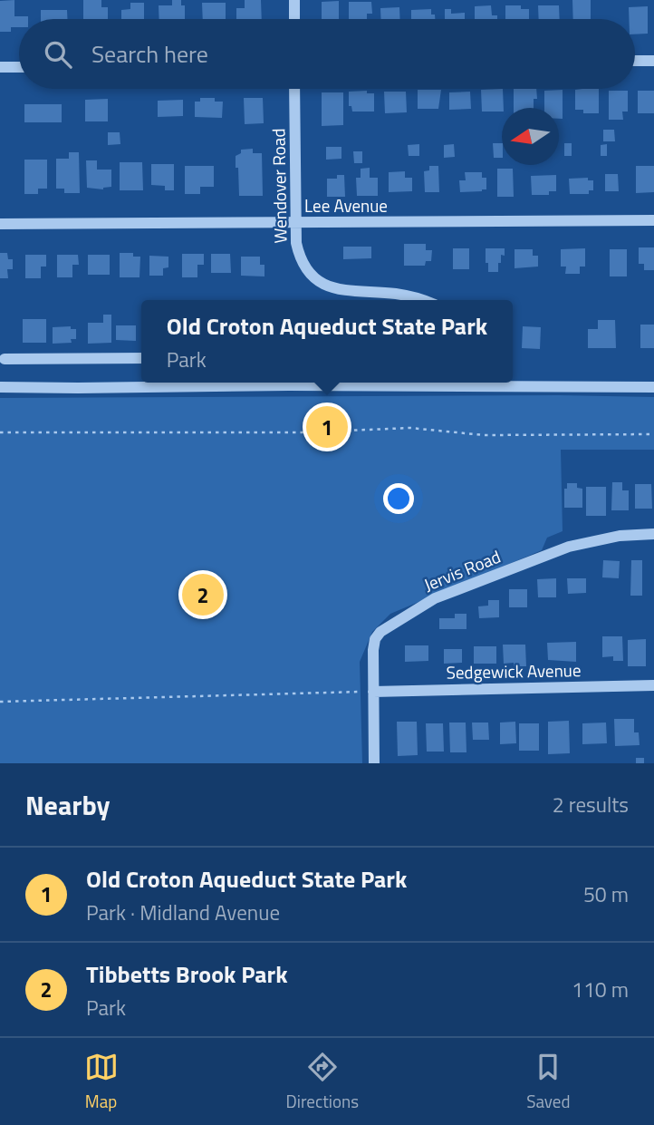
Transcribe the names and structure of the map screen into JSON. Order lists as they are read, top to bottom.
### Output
{
  "streets": {
    "street": [
      "Wendover Road",
      "Lee Avenue",
      "Jervis Road",
      "Sedgewick Avenue"
    ]
  },
  "crossings": [
    ["Wendover Road", "Lee Avenue"],
    ["Jervis Road", "Sedgewick Avenue"]
  ],
  "north": "left",
  "page": {
    "search": "Search here",
    "popup": ["Old Croton Aqueduct State Park", "Park"],
    "pins": ["1", "2"],
    "heading": ["Nearby", "2 results"],
    "list": [
      {
        "mark": "1",
        "name": "Old Croton Aqueduct State Park",
        "note": "Park · Midland Avenue",
        "value": "50 m"
      },
      {
        "mark": "2",
        "name": "Tibbetts Brook Park",
        "note": "Park",
        "value": "110 m"
      }
    ],
    "nav": ["Map", "Directions", "Saved"]
  }
}
